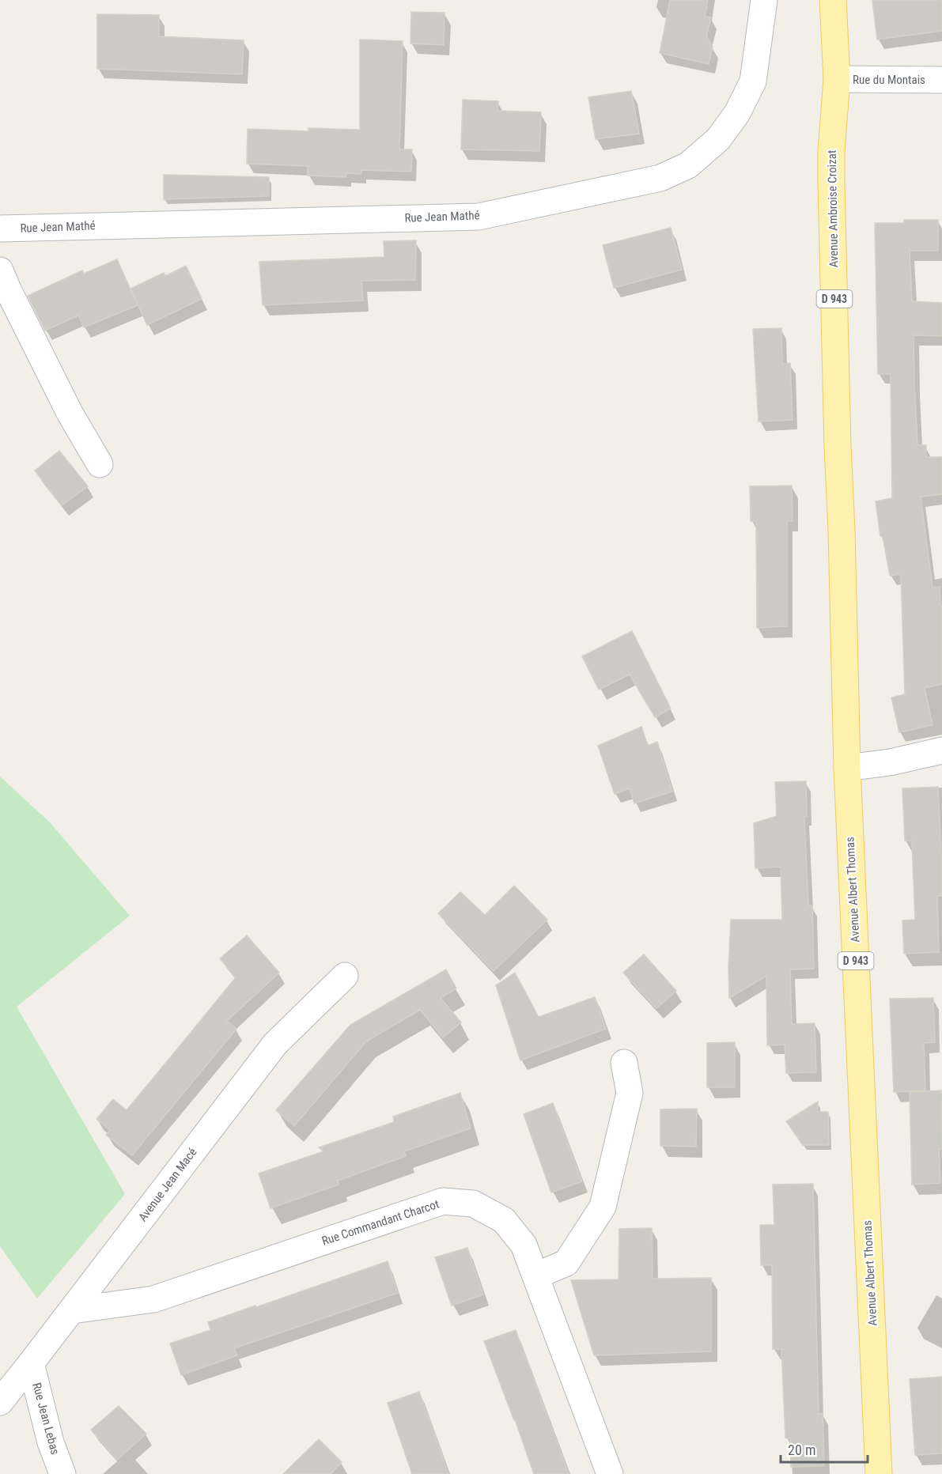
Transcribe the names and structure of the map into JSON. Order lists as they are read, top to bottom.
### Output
{
  "streets": {
    "main road": ["Avenue Ambroise Croizat", "D 943", "Avenue Albert Thomas"],
    "street": [
      "Rue du Montais",
      "Rue Jean Mathé",
      "Avenue Jean Macé",
      "Rue Commandant Charcot",
      "Rue Jean Lebas"
    ]
  },
  "crossings": [
    ["Rue du Montais", "Avenue Ambroise Croizat"],
    ["Avenue Ambroise Croizat", "Avenue Albert Thomas"],
    ["Avenue Jean Macé", "Rue Commandant Charcot"],
    ["Avenue Jean Macé", "Rue Jean Lebas"]
  ],
  "scale_bar": "20 m"
}
